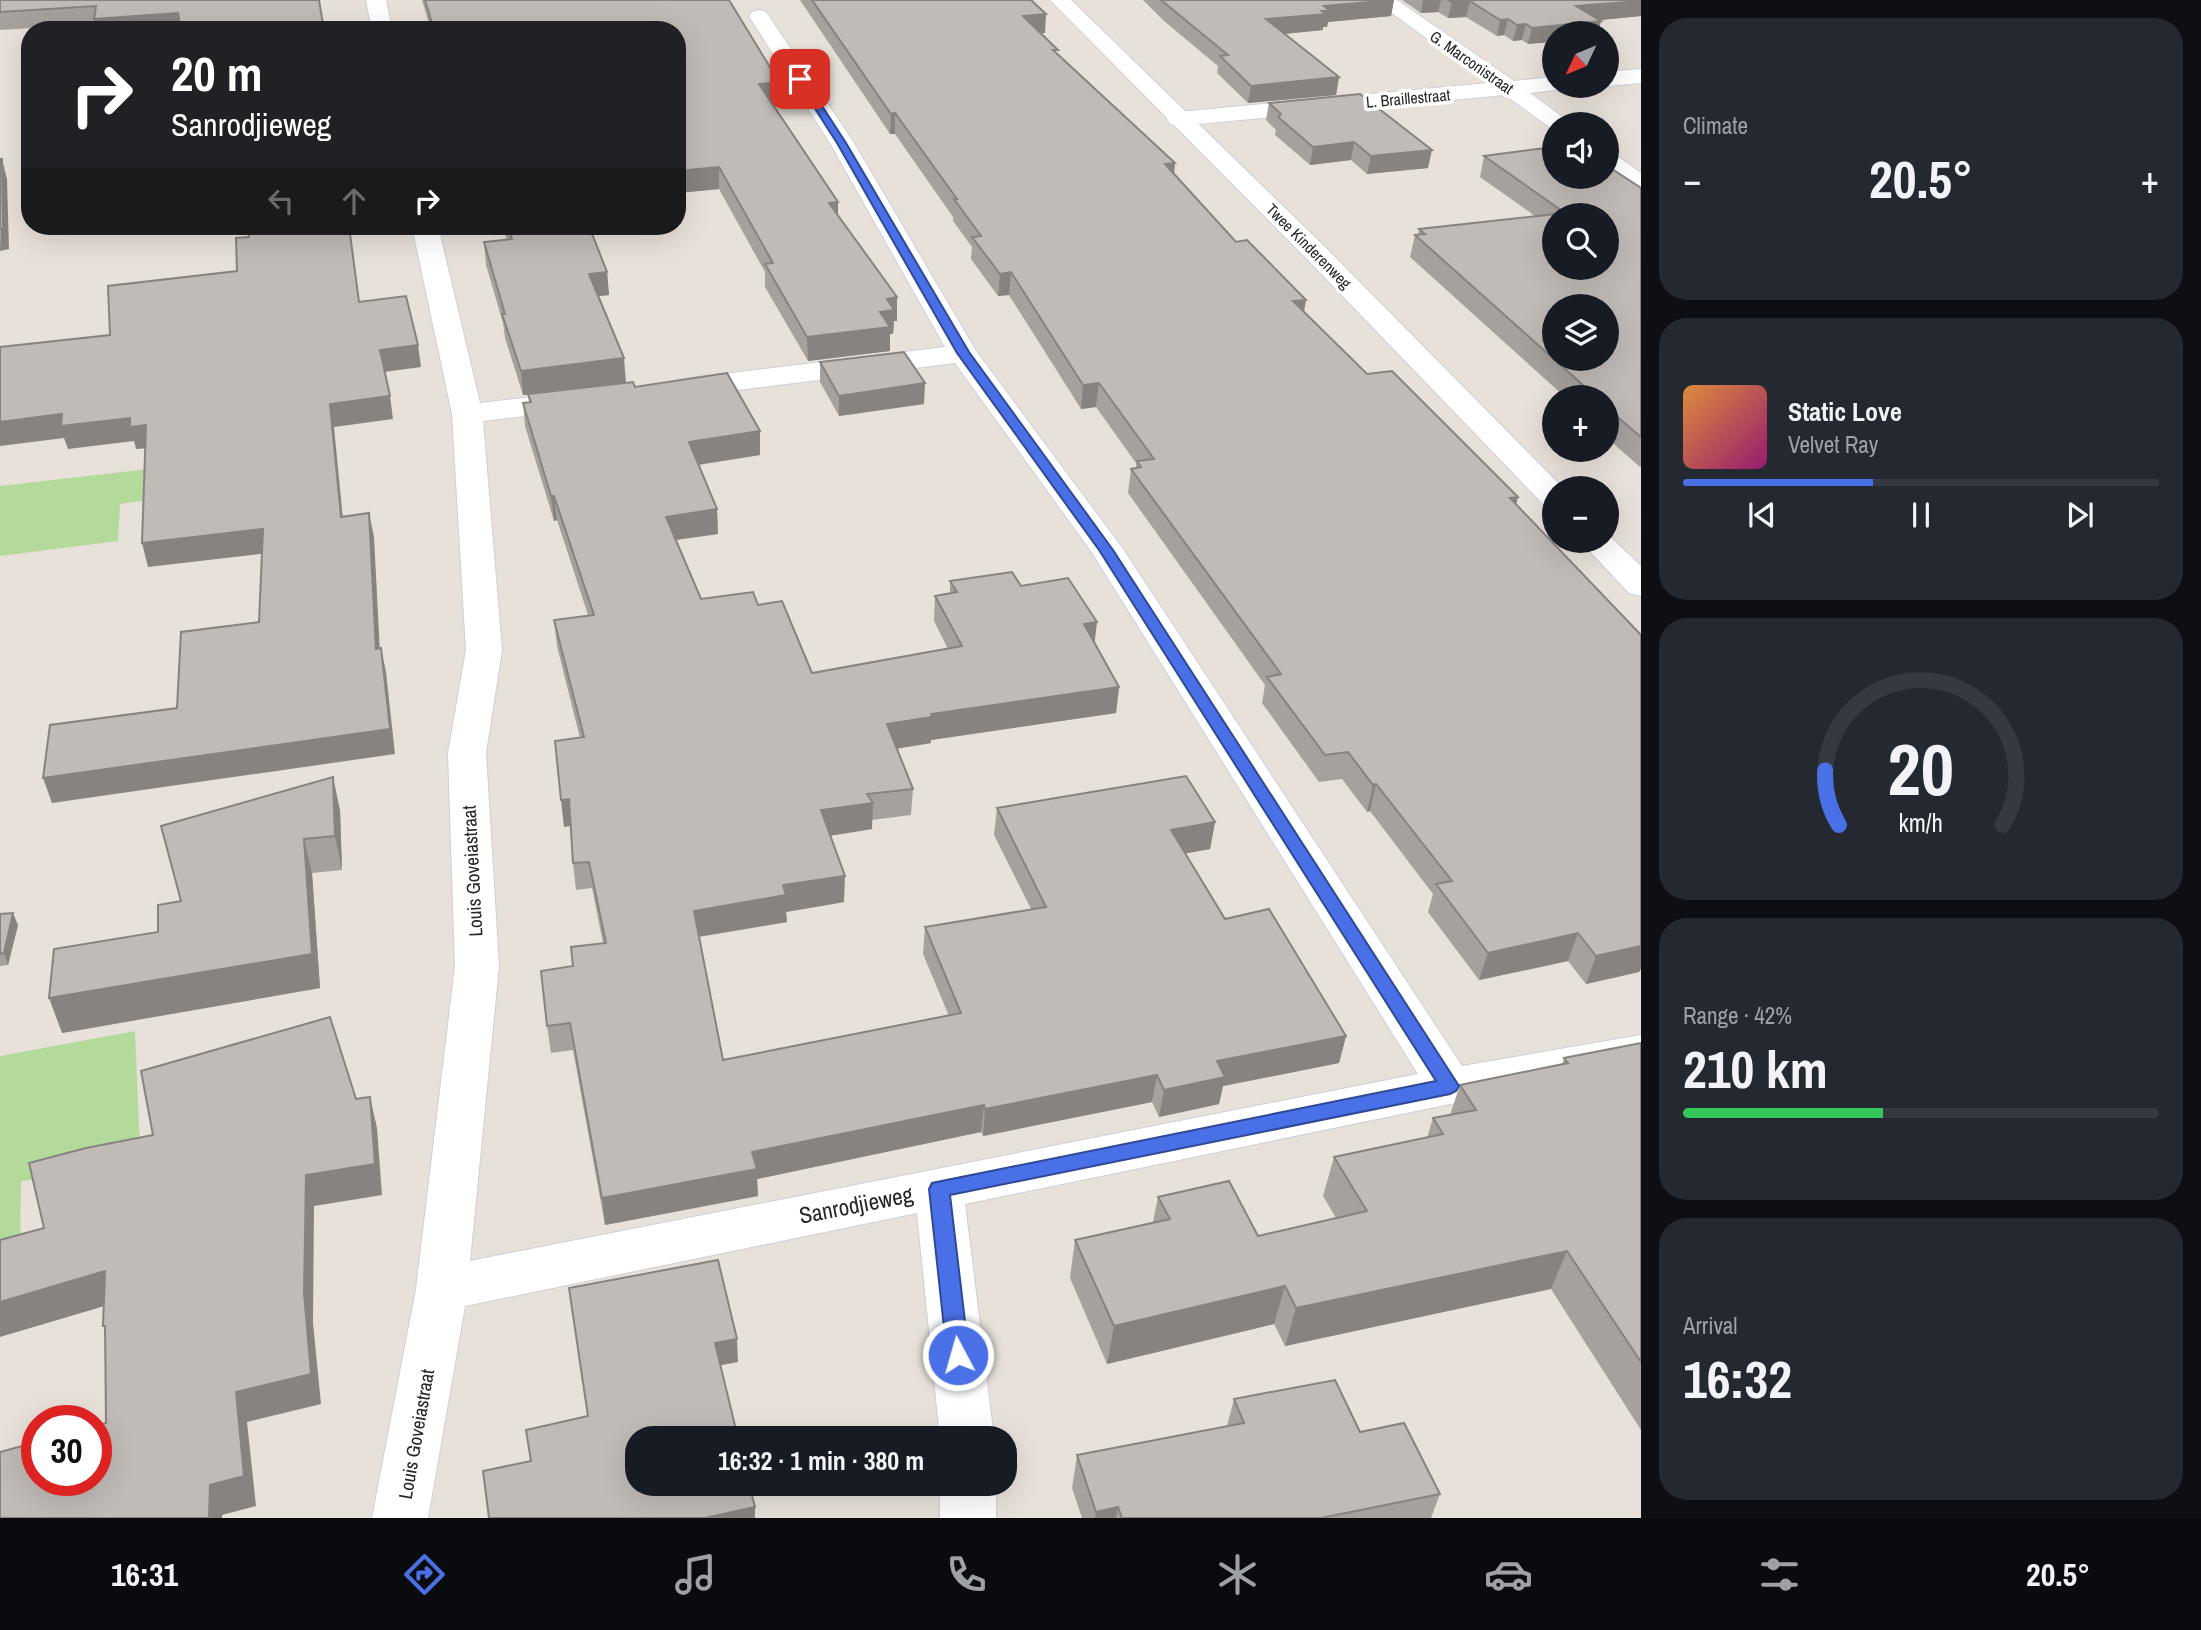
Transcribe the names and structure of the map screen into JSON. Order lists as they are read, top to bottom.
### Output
{
  "streets": {
    "street": [
      "G. Marconistraat",
      "L. Braillestraat",
      "Twee Kinderenweg",
      "Louis Goveiastraat",
      "Sanrodjieweg"
    ]
  },
  "crossings": [
    ["G. Marconistraat", "L. Braillestraat"],
    ["L. Braillestraat", "Twee Kinderenweg"],
    ["Louis Goveiastraat", "Sanrodjieweg"]
  ],
  "north": "bottom left",
  "page": {
    "tile": [
      "Climate",
      ["Range · 42%", "210 km"],
      ["Arrival", "16:32"]
    ],
    "map_buttons": ["+", "−"],
    "turn": ["20 m", "Sanrodjieweg"],
    "heat": ["−", "20.5°", "+"],
    "song": ["Static Love", "Velvet Ray"],
    "limit": "30",
    "trip": "16:32 · 1 min · 380 m",
    "tabs": ["16:31", "20.5°"],
    "gauge": ["20", "km/h"]
  }
}
